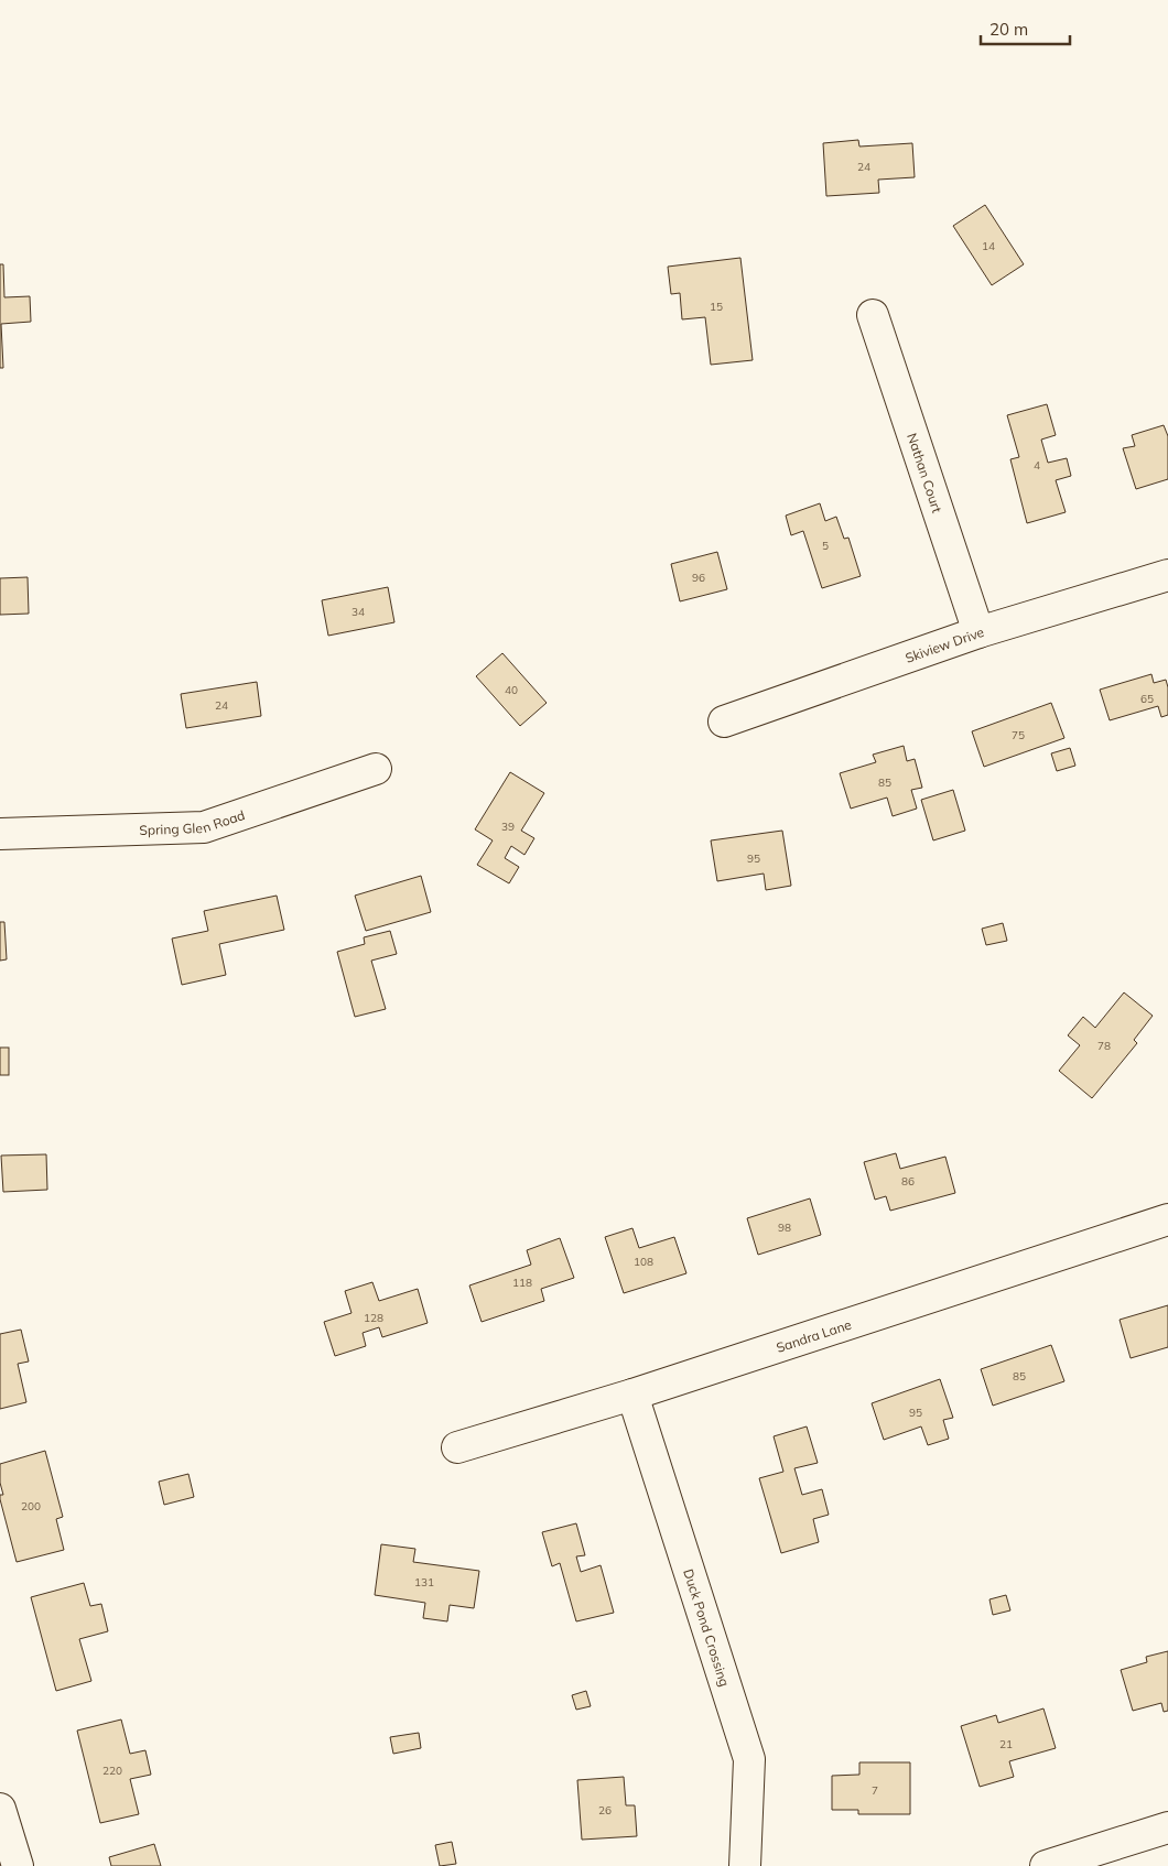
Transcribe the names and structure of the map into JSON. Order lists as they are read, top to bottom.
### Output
{
  "streets": {
    "street": [
      "Nathan Court",
      "Skiview Drive",
      "Spring Glen Road",
      "Sandra Lane",
      "Duck Pond Crossing"
    ]
  },
  "crossings": [
    ["Nathan Court", "Skiview Drive"],
    ["Sandra Lane", "Duck Pond Crossing"]
  ],
  "house_numbers": [
    "24",
    "14",
    "15",
    "4",
    "5",
    "96",
    "34",
    "40",
    "65",
    "24",
    "75",
    "85",
    "39",
    "95",
    "78",
    "86",
    "98",
    "108",
    "118",
    "128",
    "85",
    "95",
    "200",
    "131",
    "21",
    "220",
    "7",
    "26"
  ],
  "scale_bar": "20 m"
}
